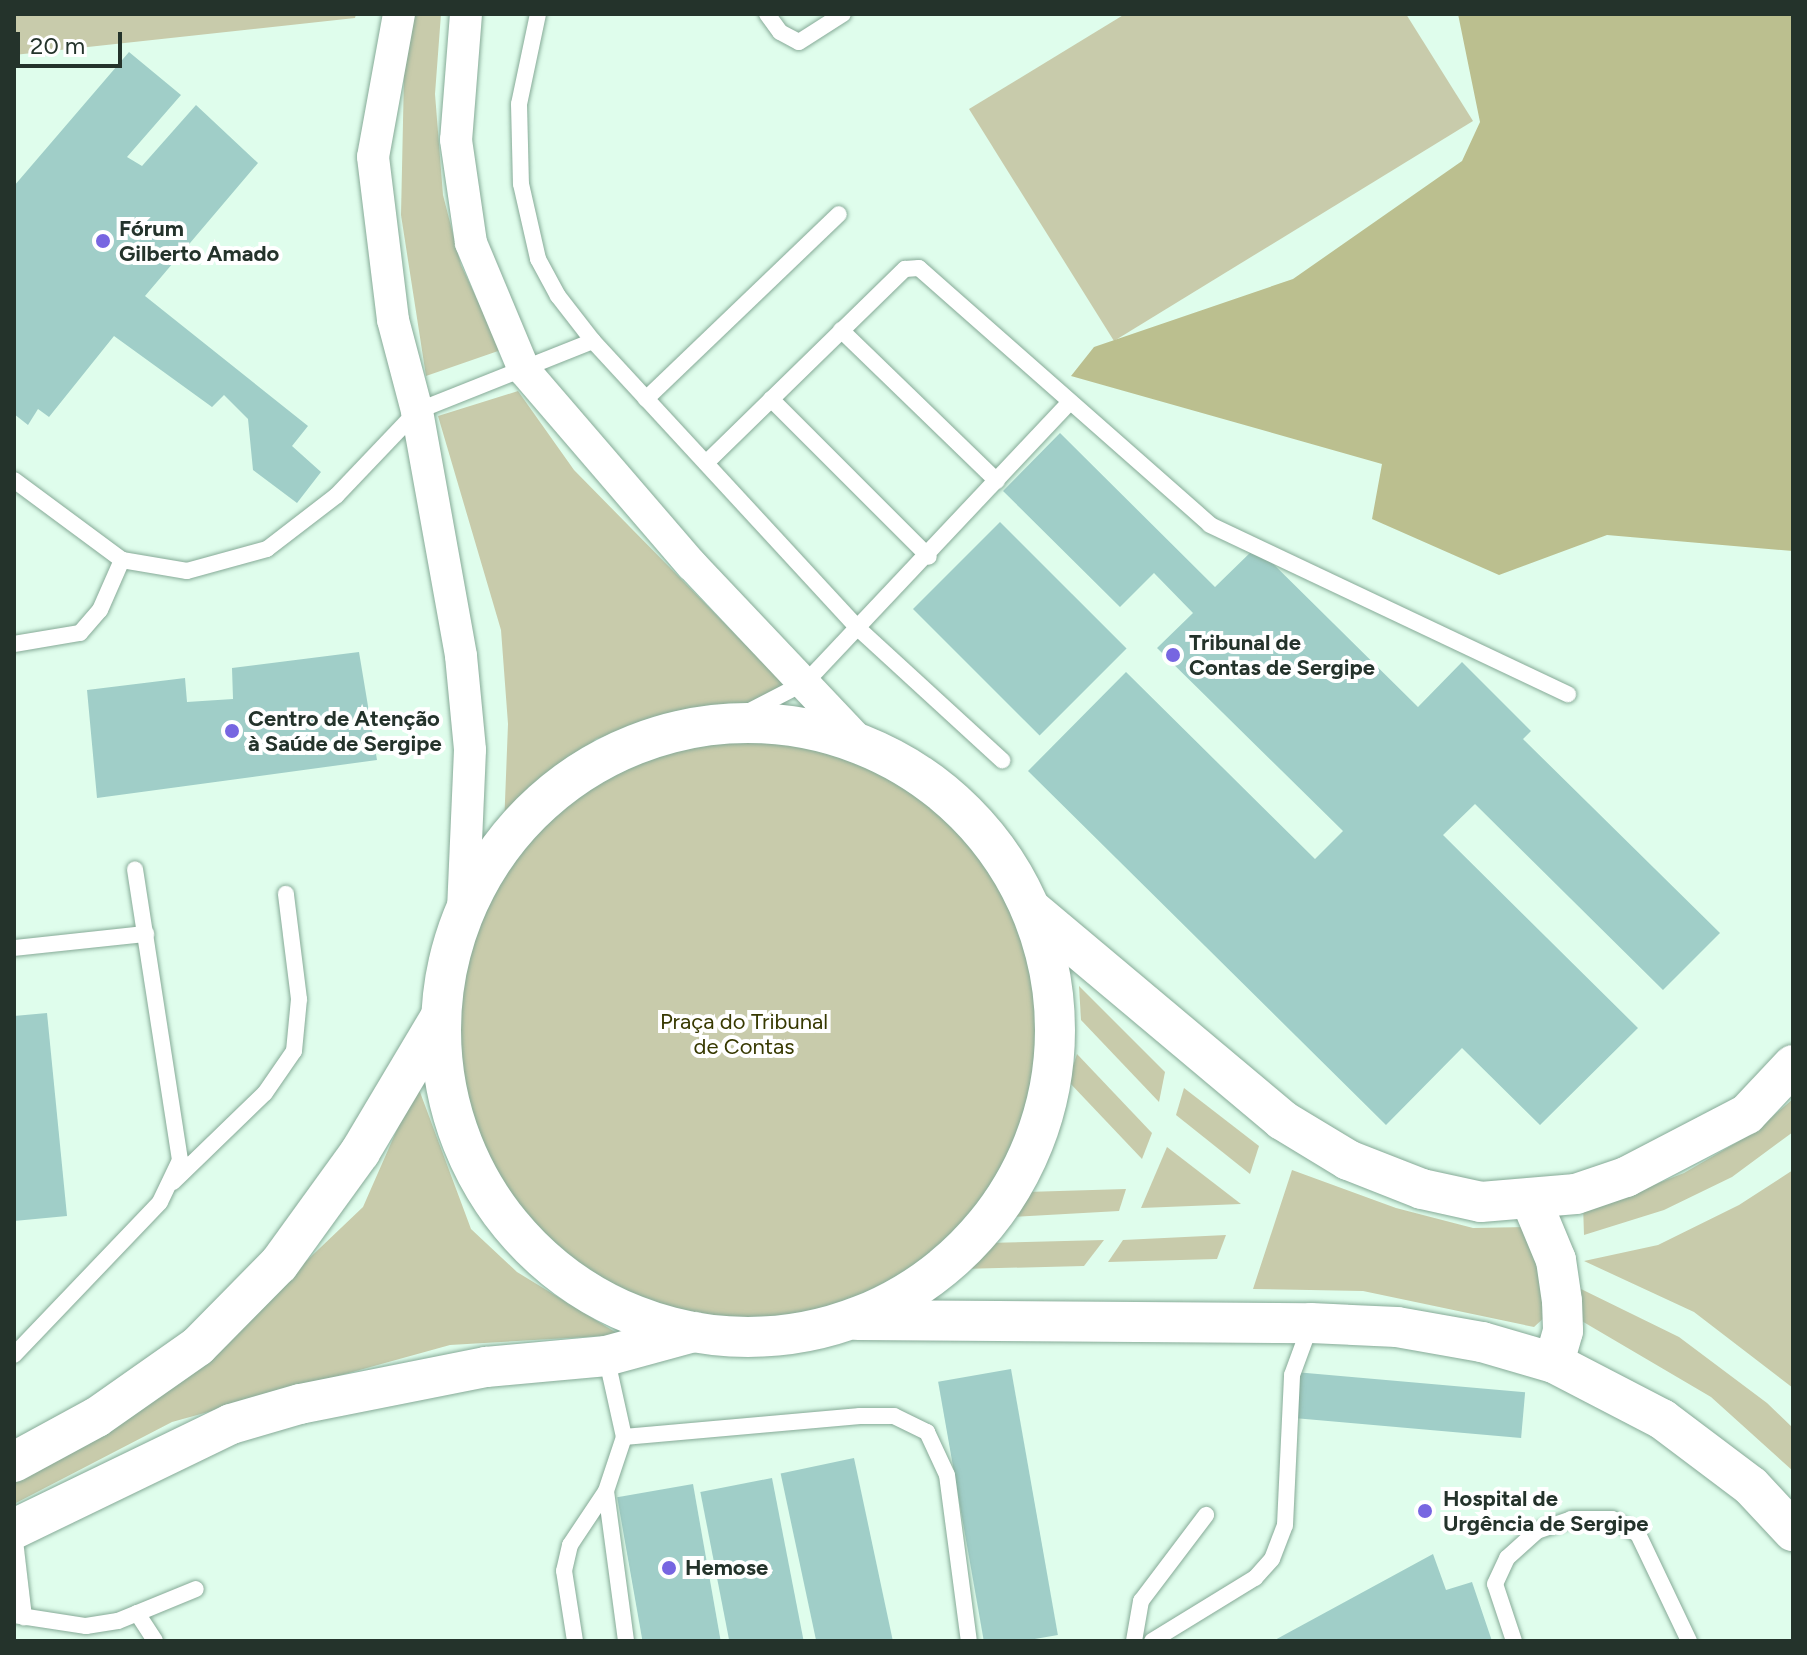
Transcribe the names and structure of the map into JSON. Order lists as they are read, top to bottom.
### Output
{
  "parks": ["Praça do Tribunal de Contas"],
  "places": [
    "Fórum Gilberto Amado",
    "Tribunal de Contas de Sergipe",
    "Centro de Atenção à Saúde de Sergipe",
    "Hospital de Urgência de Sergipe",
    "Hemose"
  ],
  "scale_bar": "20 m"
}
